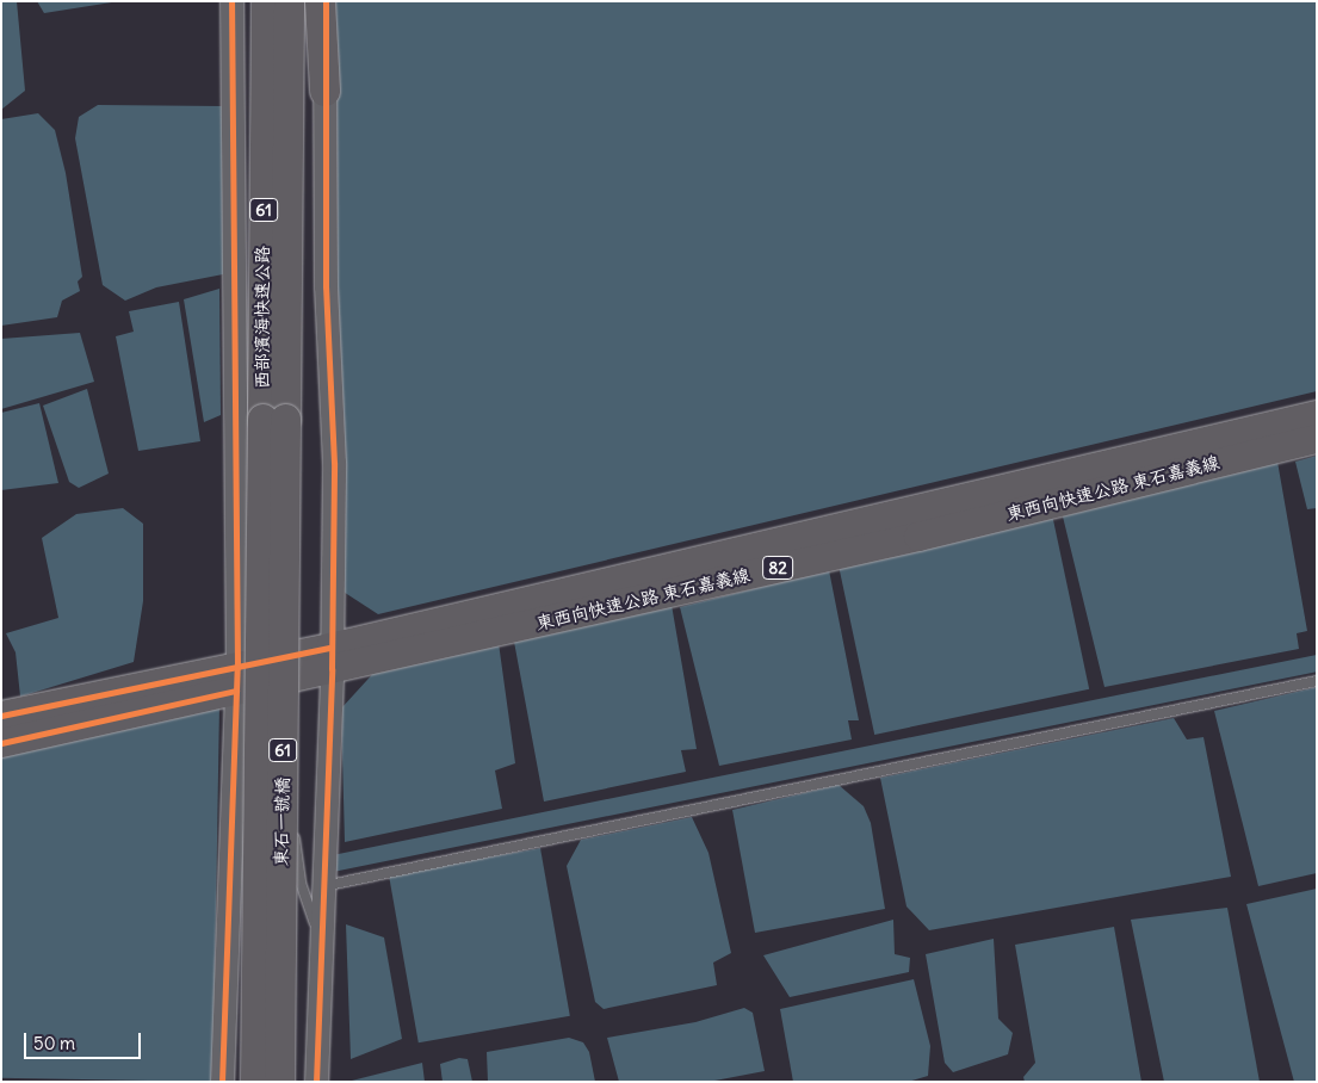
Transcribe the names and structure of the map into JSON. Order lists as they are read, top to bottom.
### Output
{
  "streets": {
    "highway": ["61", "西部濱海快速公路", "東石一號橋"],
    "main road": ["東西向快速公路 東石嘉義線", "82"]
  },
  "crossings": [
    ["西部濱海快速公路", "東石一號橋"]
  ],
  "scale_bar": "50 m"
}
